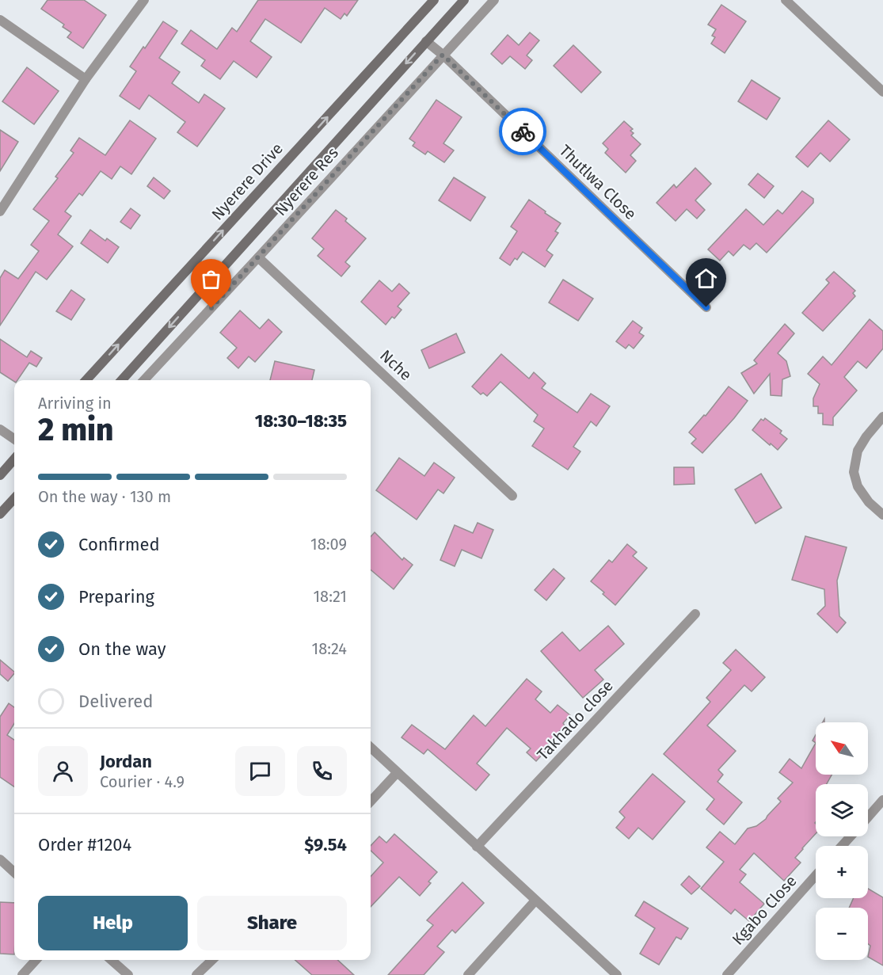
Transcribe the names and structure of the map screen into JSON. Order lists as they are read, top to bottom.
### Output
{
  "streets": {
    "main road": ["Nyerere Drive"],
    "street": [
      "Nyerere Res",
      "Thutlwa Close",
      "Nche",
      "Takhado close",
      "Kgabo Close"
    ]
  },
  "crossings": [
    ["Nyerere Res", "Thutlwa Close"],
    ["Nyerere Res", "Nche"]
  ],
  "north": "top left",
  "page": {
    "heading": ["2 min", "Arriving in", "18:30–18:35"],
    "panel": [
      "Jordan",
      "Courier · 4.9",
      "Order #1204",
      "$9.54"
    ],
    "bar": "On the way · 130 m",
    "list": [
      ["Confirmed", "18:09"],
      ["Preparing", "18:21"],
      ["On the way", "18:24"],
      "Delivered"
    ],
    "map_buttons": ["+", "−"],
    "buttons": ["Help", "Share"]
  }
}
